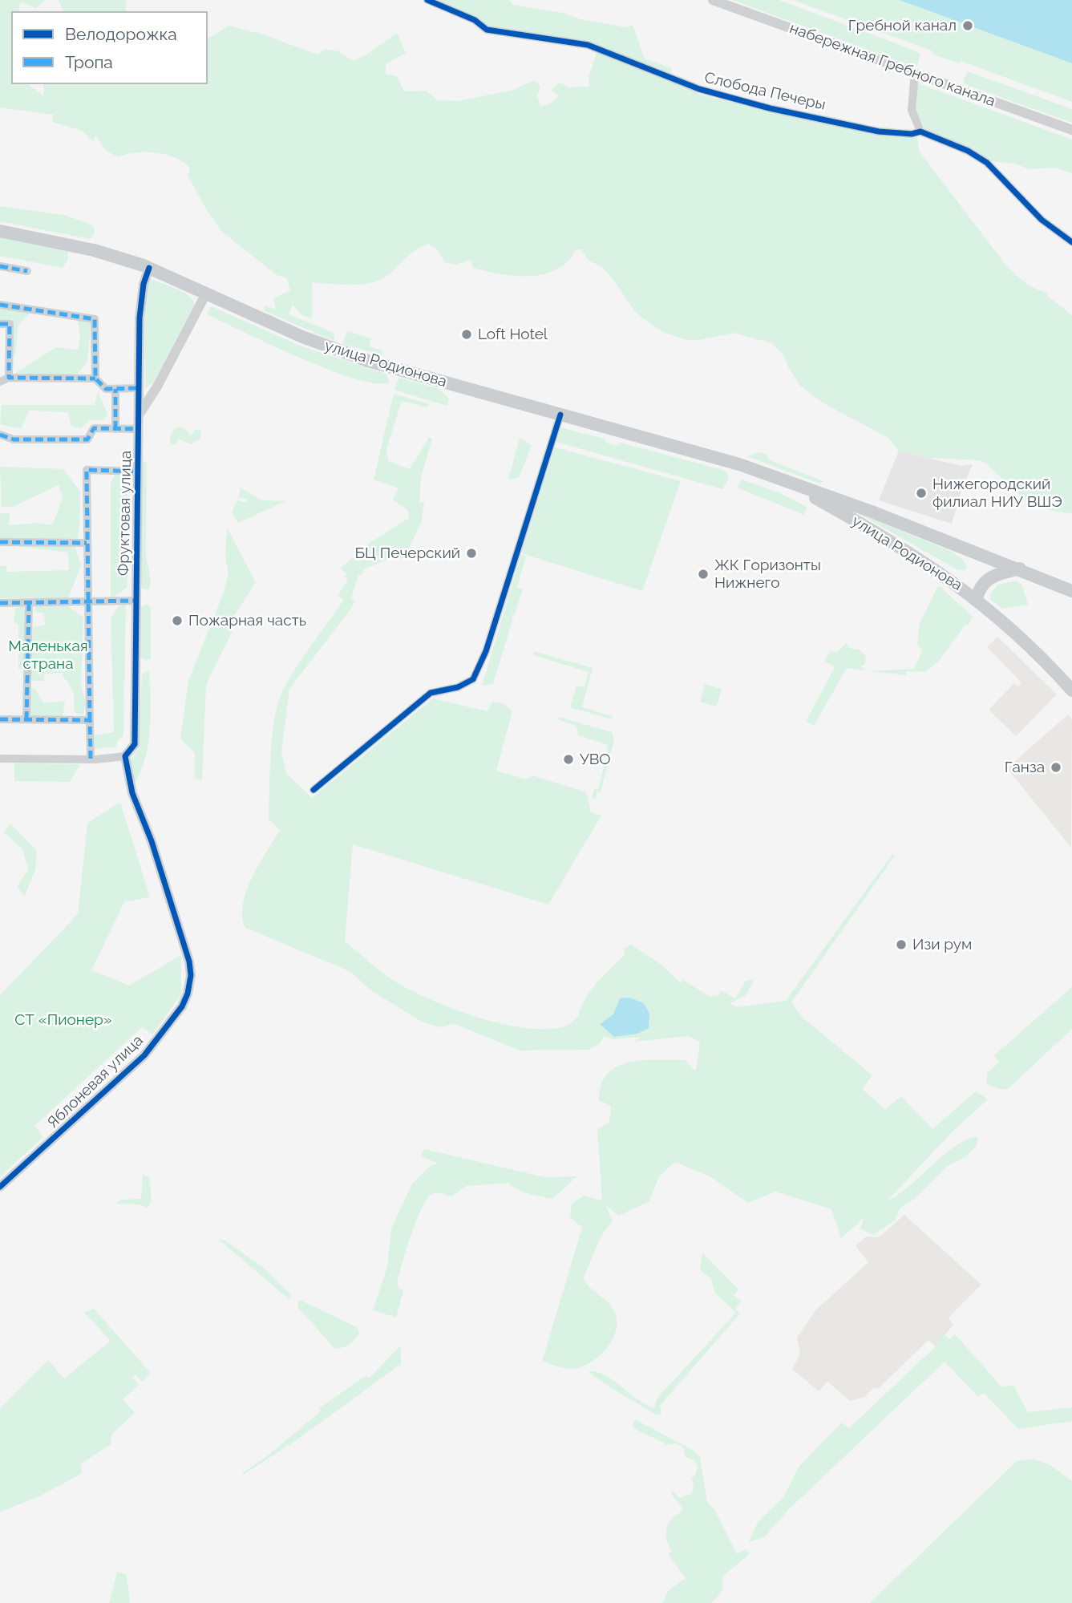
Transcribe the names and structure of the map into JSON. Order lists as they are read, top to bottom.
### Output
{
  "streets": {
    "main road": ["улица Родионова"],
    "street": [
      "набережная Гребного канала",
      "Слобода Печеры",
      "Фруктовая улица",
      "Яблоневая улица"
    ]
  },
  "crossings": [
    ["улица Родионова", "Фруктовая улица"],
    ["Фруктовая улица", "Яблоневая улица"]
  ],
  "parks": ["Маленькая страна", "СТ «Пионер»"],
  "places": [
    "Гребной канал",
    "Loft Hotel",
    "Нижегородский филиал НИУ ВШЭ",
    "БЦ Печерский",
    "ЖК Горизонты Нижнего",
    "Пожарная часть",
    "УВО",
    "Ганза",
    "Изи рум"
  ],
  "legend": ["Велодорожка", "Тропа"]
}
